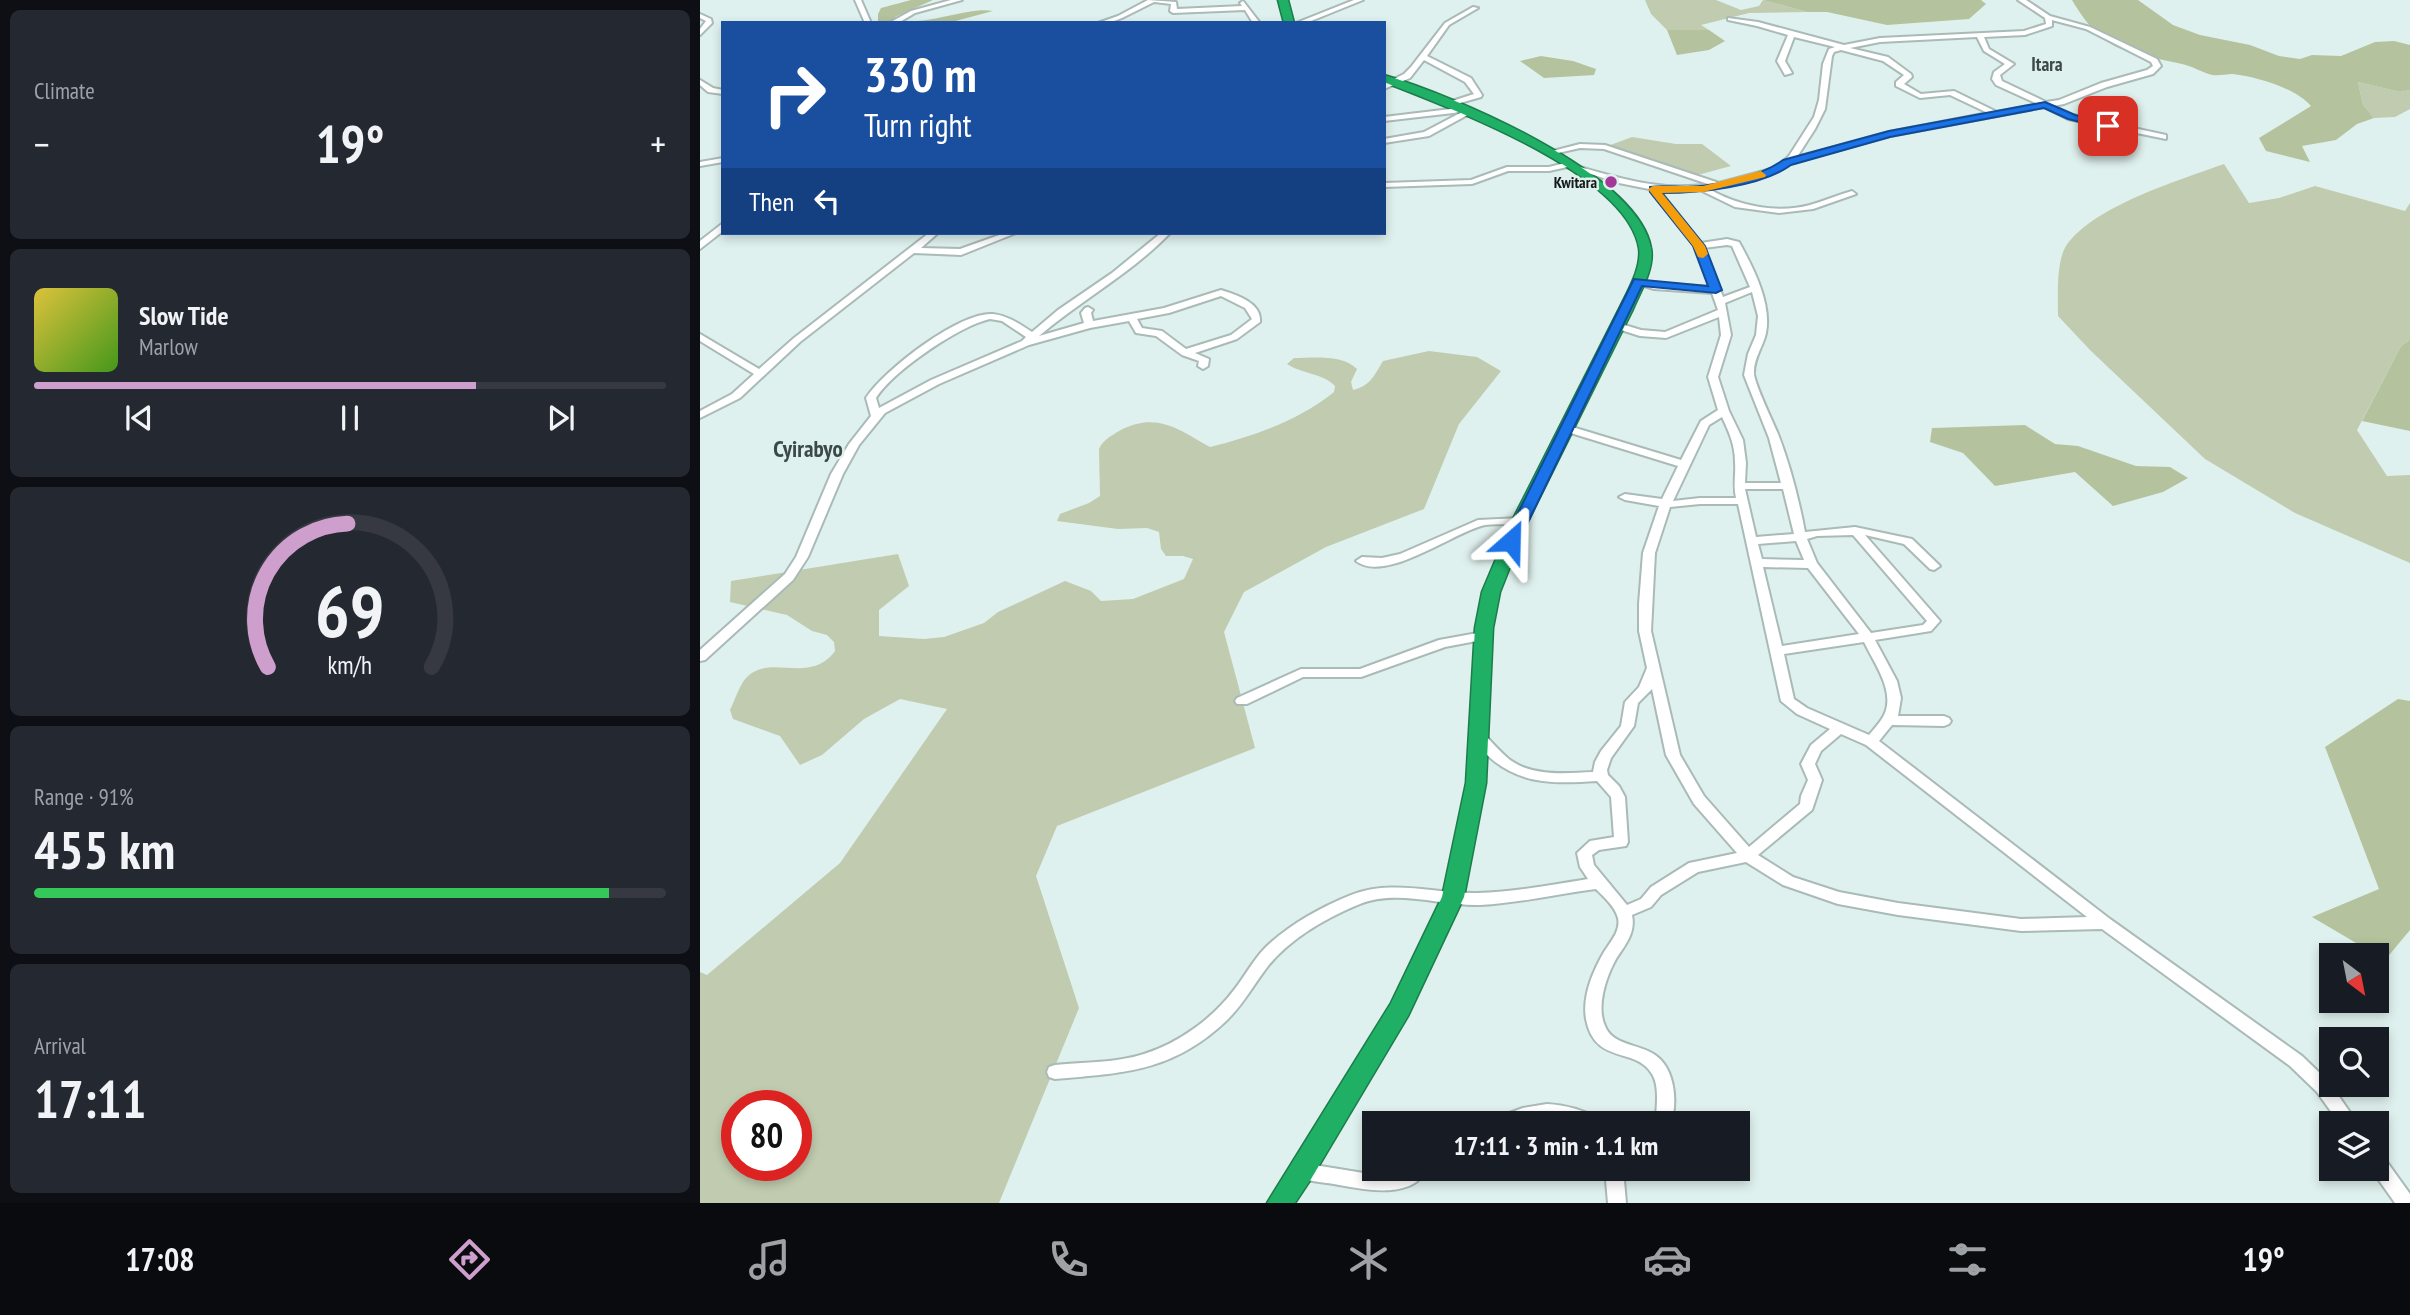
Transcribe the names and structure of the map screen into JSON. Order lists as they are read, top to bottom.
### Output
{
  "districts": ["Itara", "Cyirabyo"],
  "places": ["Kwitara"],
  "north": "bottom right",
  "page": {
    "tile": [
      "Climate",
      ["Range · 91%", "455 km"],
      ["Arrival", "17:11"]
    ],
    "turn": ["330 m", "Turn right"],
    "heat": ["−", "19°", "+"],
    "then": "Then",
    "song": ["Slow Tide", "Marlow"],
    "limit": "80",
    "trip": "17:11 · 3 min · 1.1 km",
    "tabs": ["17:08", "19°"],
    "gauge": ["69", "km/h"]
  }
}
